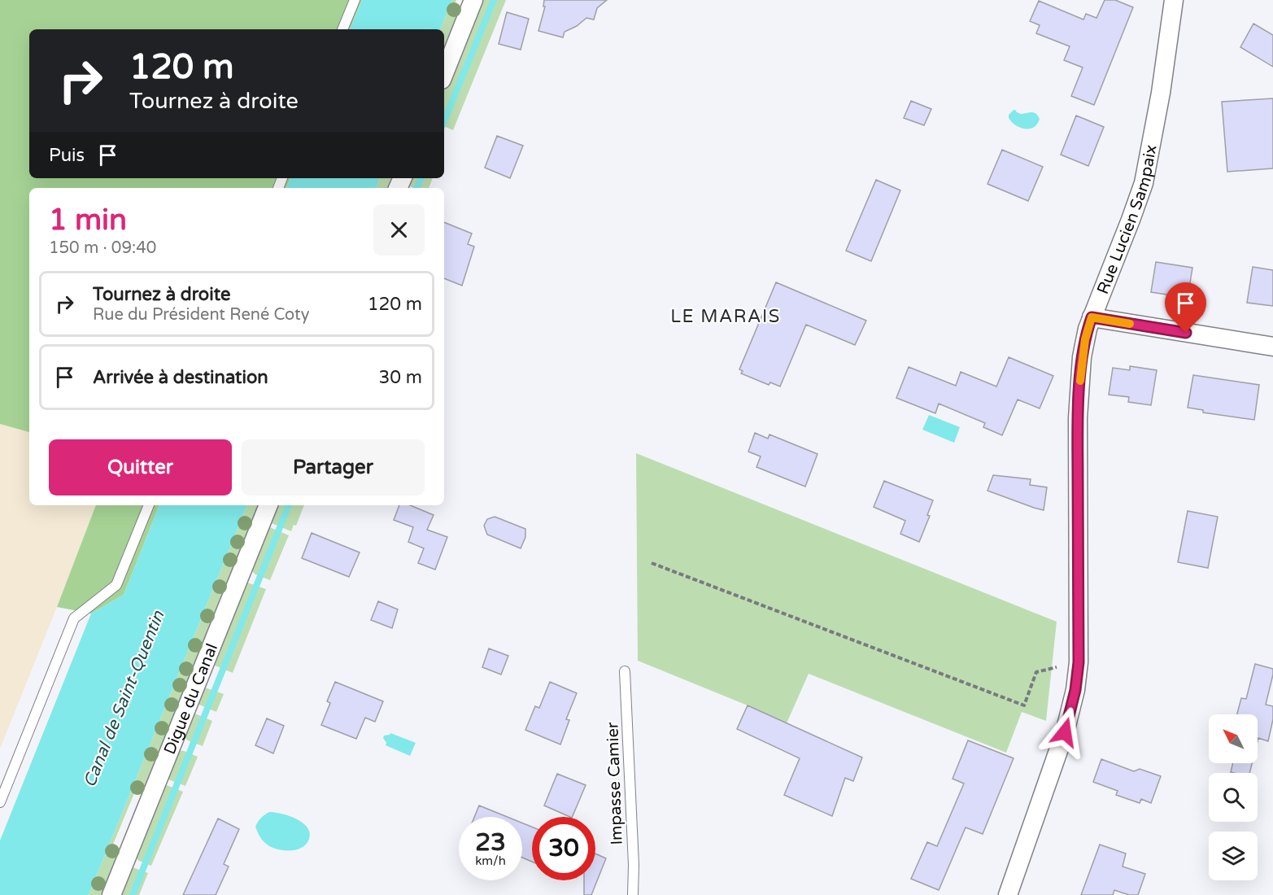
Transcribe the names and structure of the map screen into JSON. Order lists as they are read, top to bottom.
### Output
{
  "streets": {
    "street": ["Rue Lucien Sampaix", "Digue du Canal"],
    "lane": ["Impasse Camier"]
  },
  "districts": ["LE MARAIS"],
  "water": ["Canal de Saint-Quentin"],
  "north": "top left",
  "page": {
    "turn": ["120 m", "Tournez à droite"],
    "then": "Puis",
    "heading": ["1 min", "150 m · 09:40"],
    "list": [
      {
        "name": "Tournez à droite",
        "note": "Rue du Président René Coty",
        "value": "120 m"
      },
      {
        "name": "Arrivée à destination",
        "value": "30 m"
      }
    ],
    "buttons": ["Quitter", "Partager"],
    "speed": "23 km/h",
    "limit": "30"
  }
}
